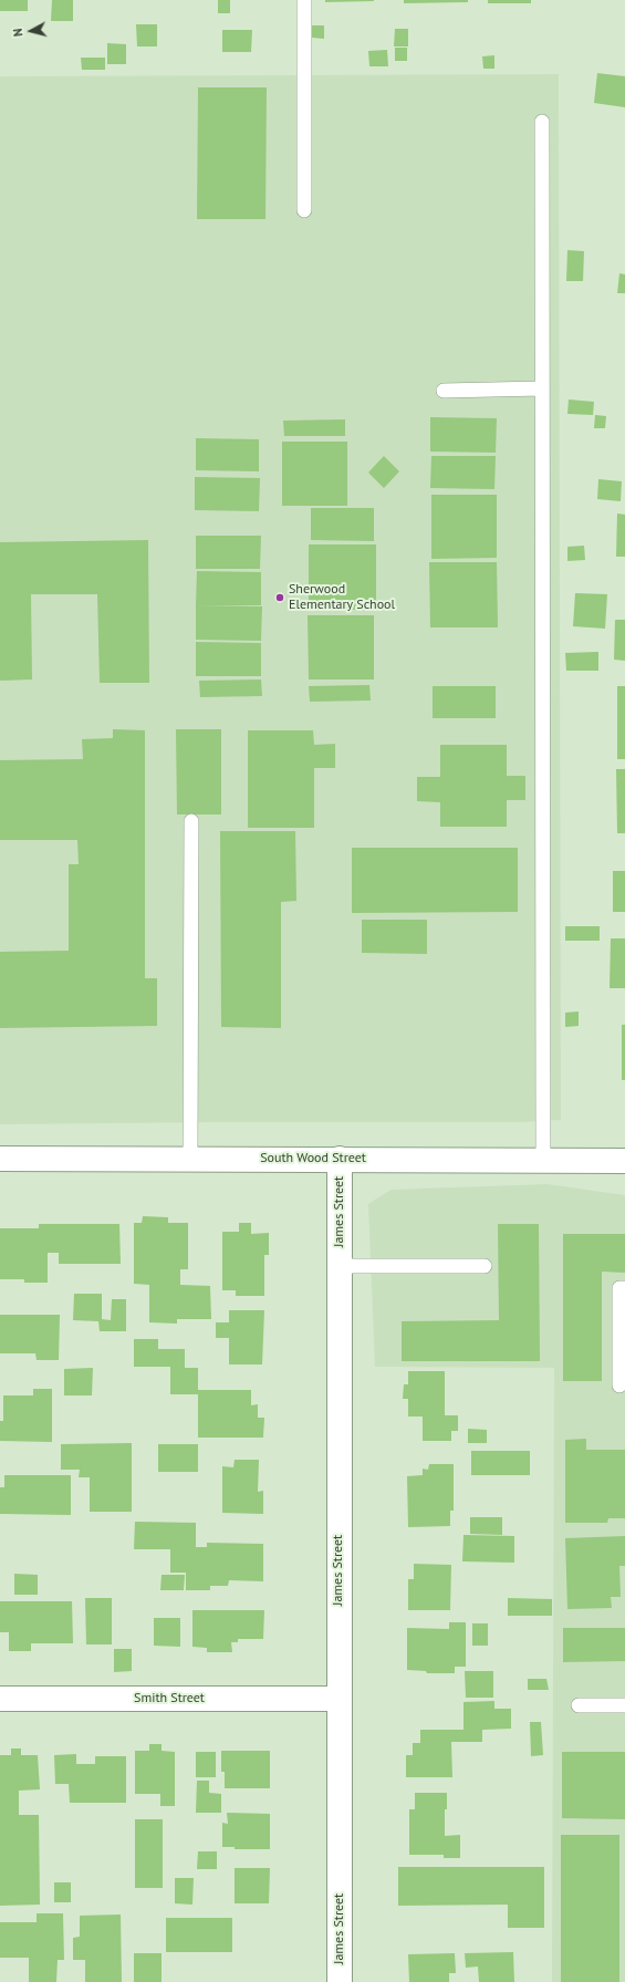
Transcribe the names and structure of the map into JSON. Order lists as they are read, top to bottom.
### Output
{
  "streets": {
    "street": ["South Wood Street", "James Street", "Smith Street"]
  },
  "crossings": [
    ["South Wood Street", "James Street"],
    ["James Street", "Smith Street"]
  ],
  "places": ["Sherwood Elementary School"],
  "north": "left"
}
